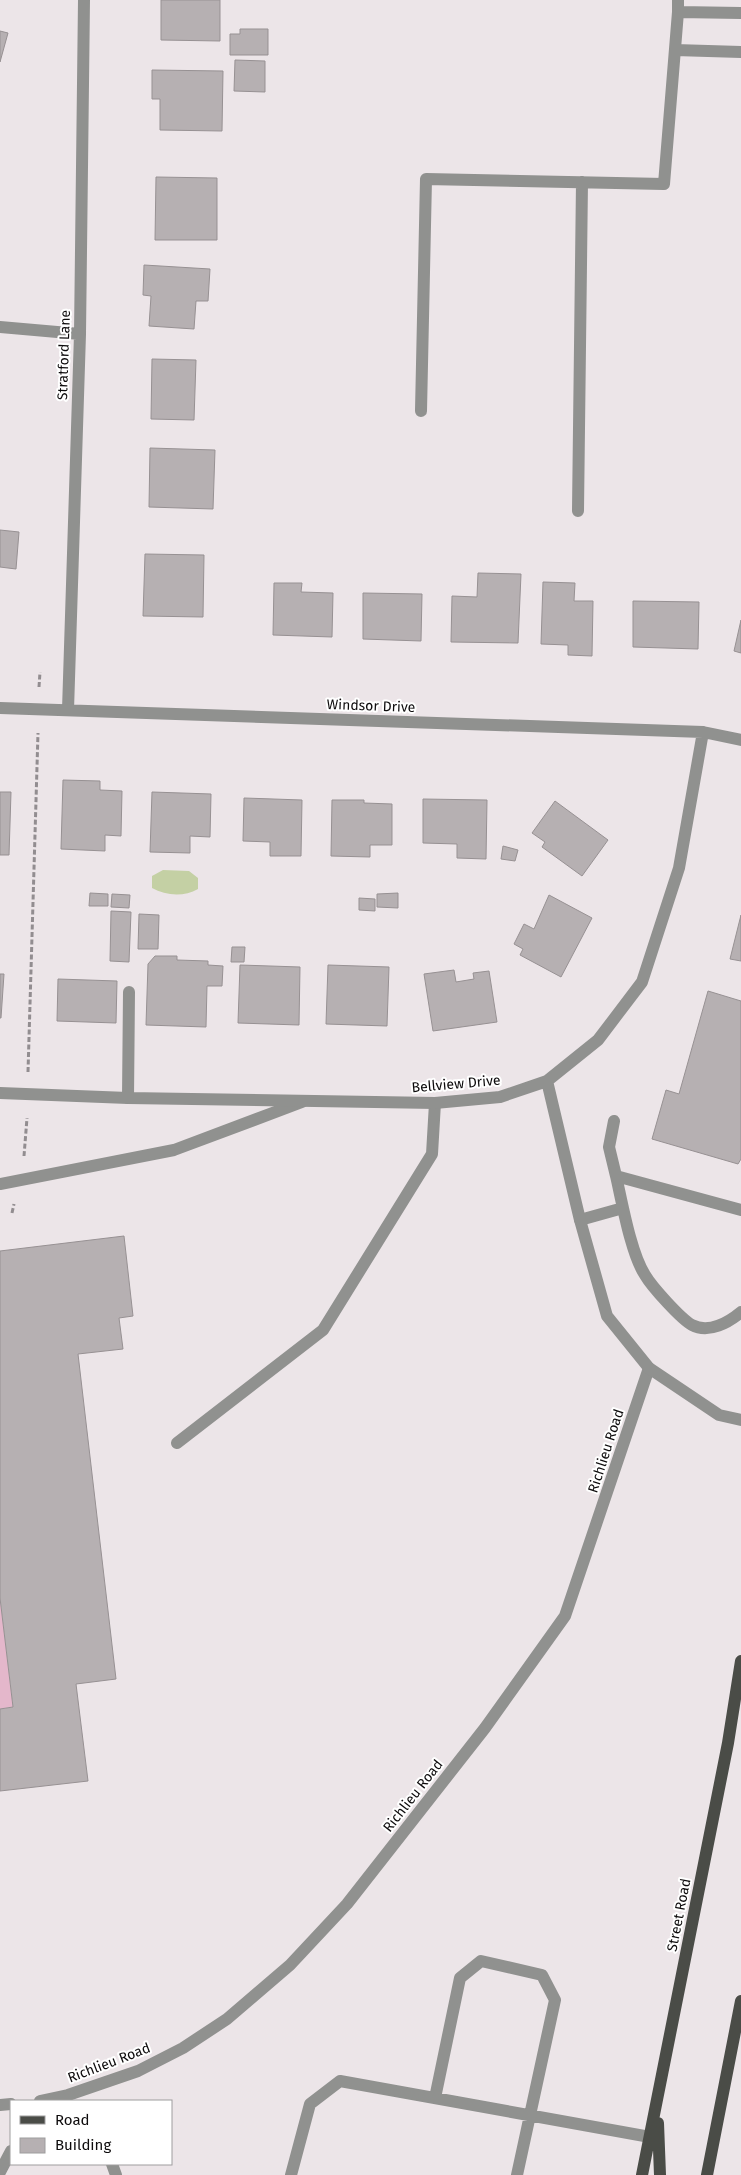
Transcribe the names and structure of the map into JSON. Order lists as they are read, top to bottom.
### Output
{
  "streets": {
    "main road": ["Street Road"],
    "street": [
      "Stratford Lane",
      "Windsor Drive",
      "Bellview Drive",
      "Richlieu Road"
    ]
  },
  "crossings": [
    ["Stratford Lane", "Windsor Drive"],
    ["Windsor Drive", "Bellview Drive"]
  ],
  "legend": ["Road", "Building"]
}
